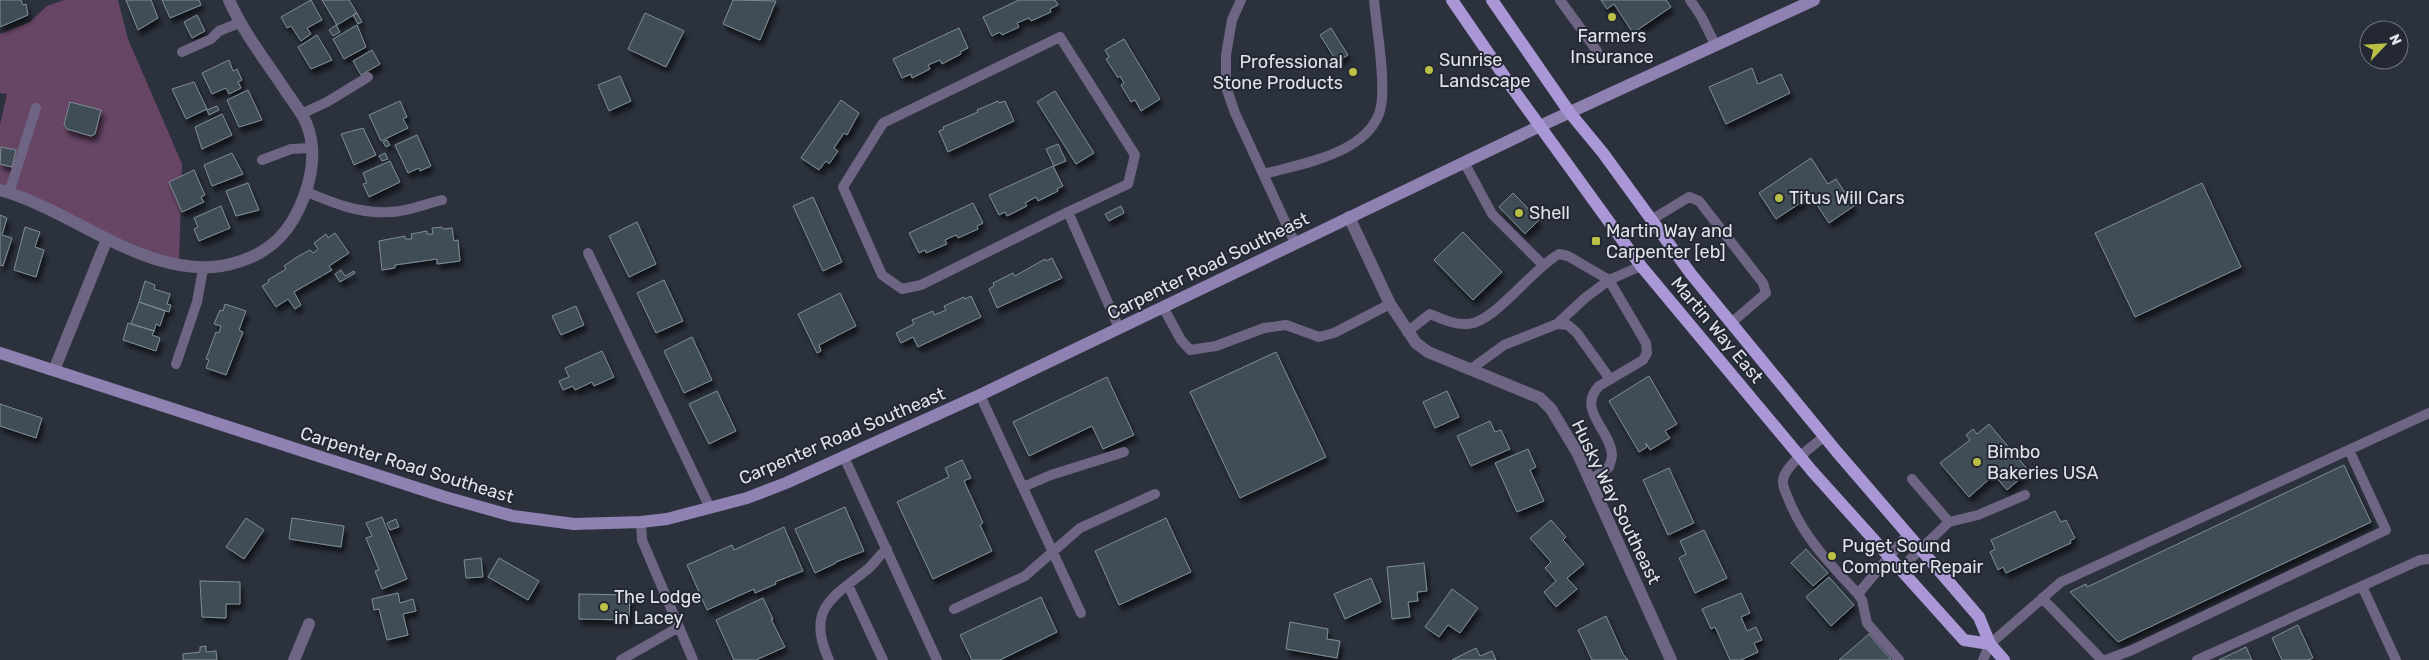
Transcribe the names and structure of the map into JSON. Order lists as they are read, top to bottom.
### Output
{
  "streets": {
    "main road": ["Carpenter Road Southeast", "Martin Way East"],
    "street": ["Husky Way Southeast"]
  },
  "crossings": [
    ["Carpenter Road Southeast", "Martin Way East"],
    ["Carpenter Road Southeast", "Husky Way Southeast"]
  ],
  "places": {
    "other": [
      "Farmers Insurance",
      "Sunrise Landscape",
      "Professional Stone Products",
      "Titus Will Cars",
      "Shell",
      "Bimbo Bakeries USA",
      "Puget Sound Computer Repair",
      "The Lodge in Lacey"
    ],
    "transit": ["Martin Way and Carpenter [eb]"]
  },
  "north": "top right"
}
